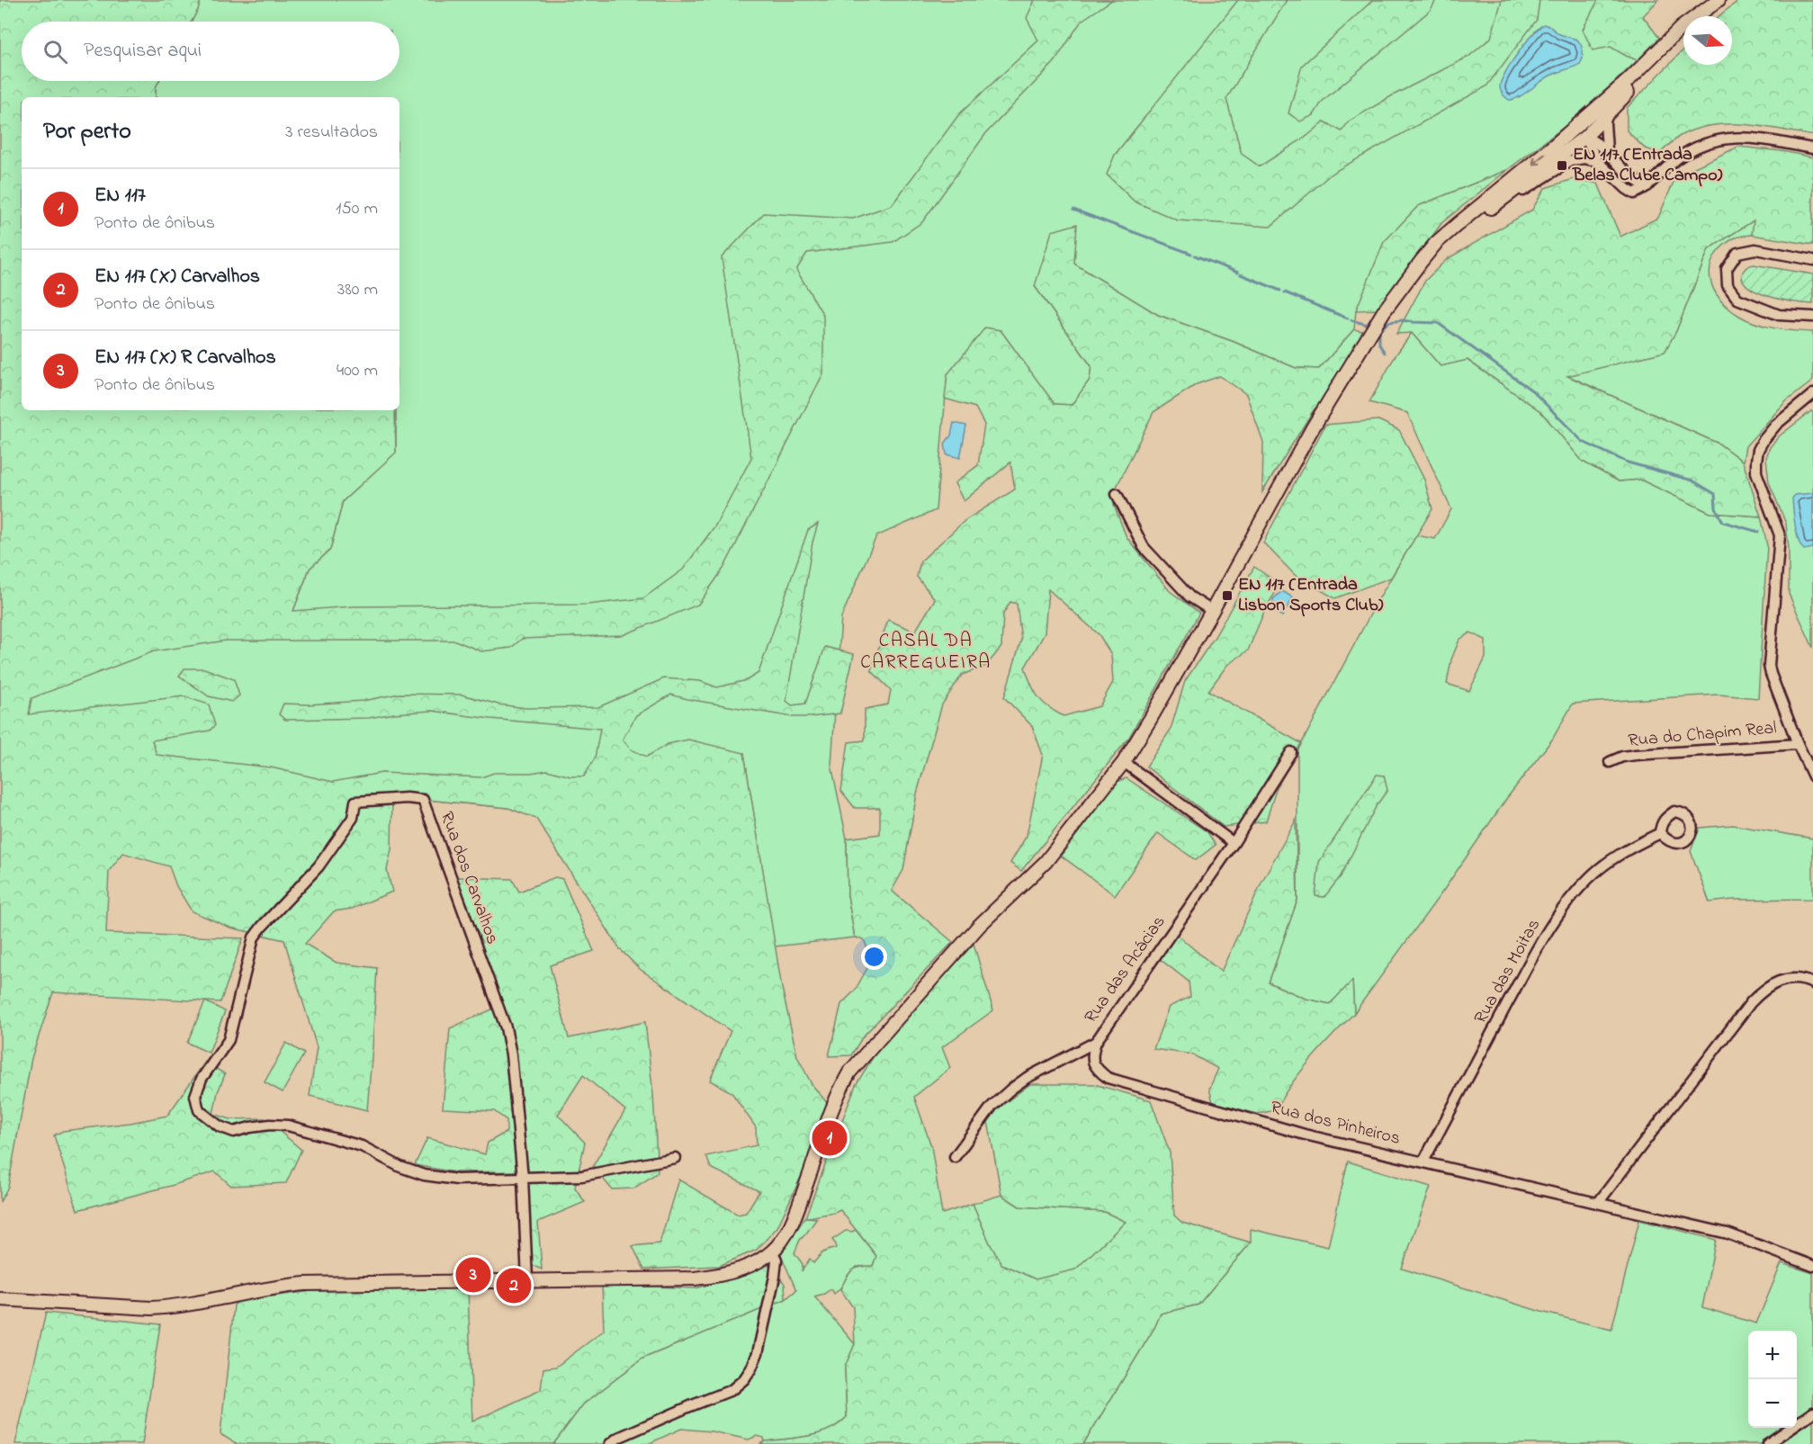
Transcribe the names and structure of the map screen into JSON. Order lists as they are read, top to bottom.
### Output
{
  "streets": {
    "street": [
      "Rua do Chapim Real",
      "Rua dos Carvalhos",
      "Rua das Acácias",
      "Rua das Moitas",
      "Rua dos Pinheiros"
    ]
  },
  "crossings": [
    ["Rua das Acácias", "Rua dos Pinheiros"],
    ["Rua das Moitas", "Rua dos Pinheiros"]
  ],
  "districts": ["CASAL DA CARREGUEIRA"],
  "places": {
    "transit": ["EN 117 (Entrada Belas Clube Campo)", "EN 117 (Entrada Lisbon Sports Club)"]
  },
  "north": "right",
  "page": {
    "search": "Pesquisar aqui",
    "heading": ["Por perto", "3 resultados"],
    "list": [
      {
        "mark": "1",
        "name": "EN 117",
        "note": "Ponto de ônibus",
        "value": "150 m"
      },
      {
        "mark": "2",
        "name": "EN 117 (X) Carvalhos",
        "note": "Ponto de ônibus",
        "value": "380 m"
      },
      {
        "mark": "3",
        "name": "EN 117 (X) R Carvalhos",
        "note": "Ponto de ônibus",
        "value": "400 m"
      }
    ],
    "pins": ["1", "3", "2"],
    "map_buttons": ["+", "−"]
  }
}
